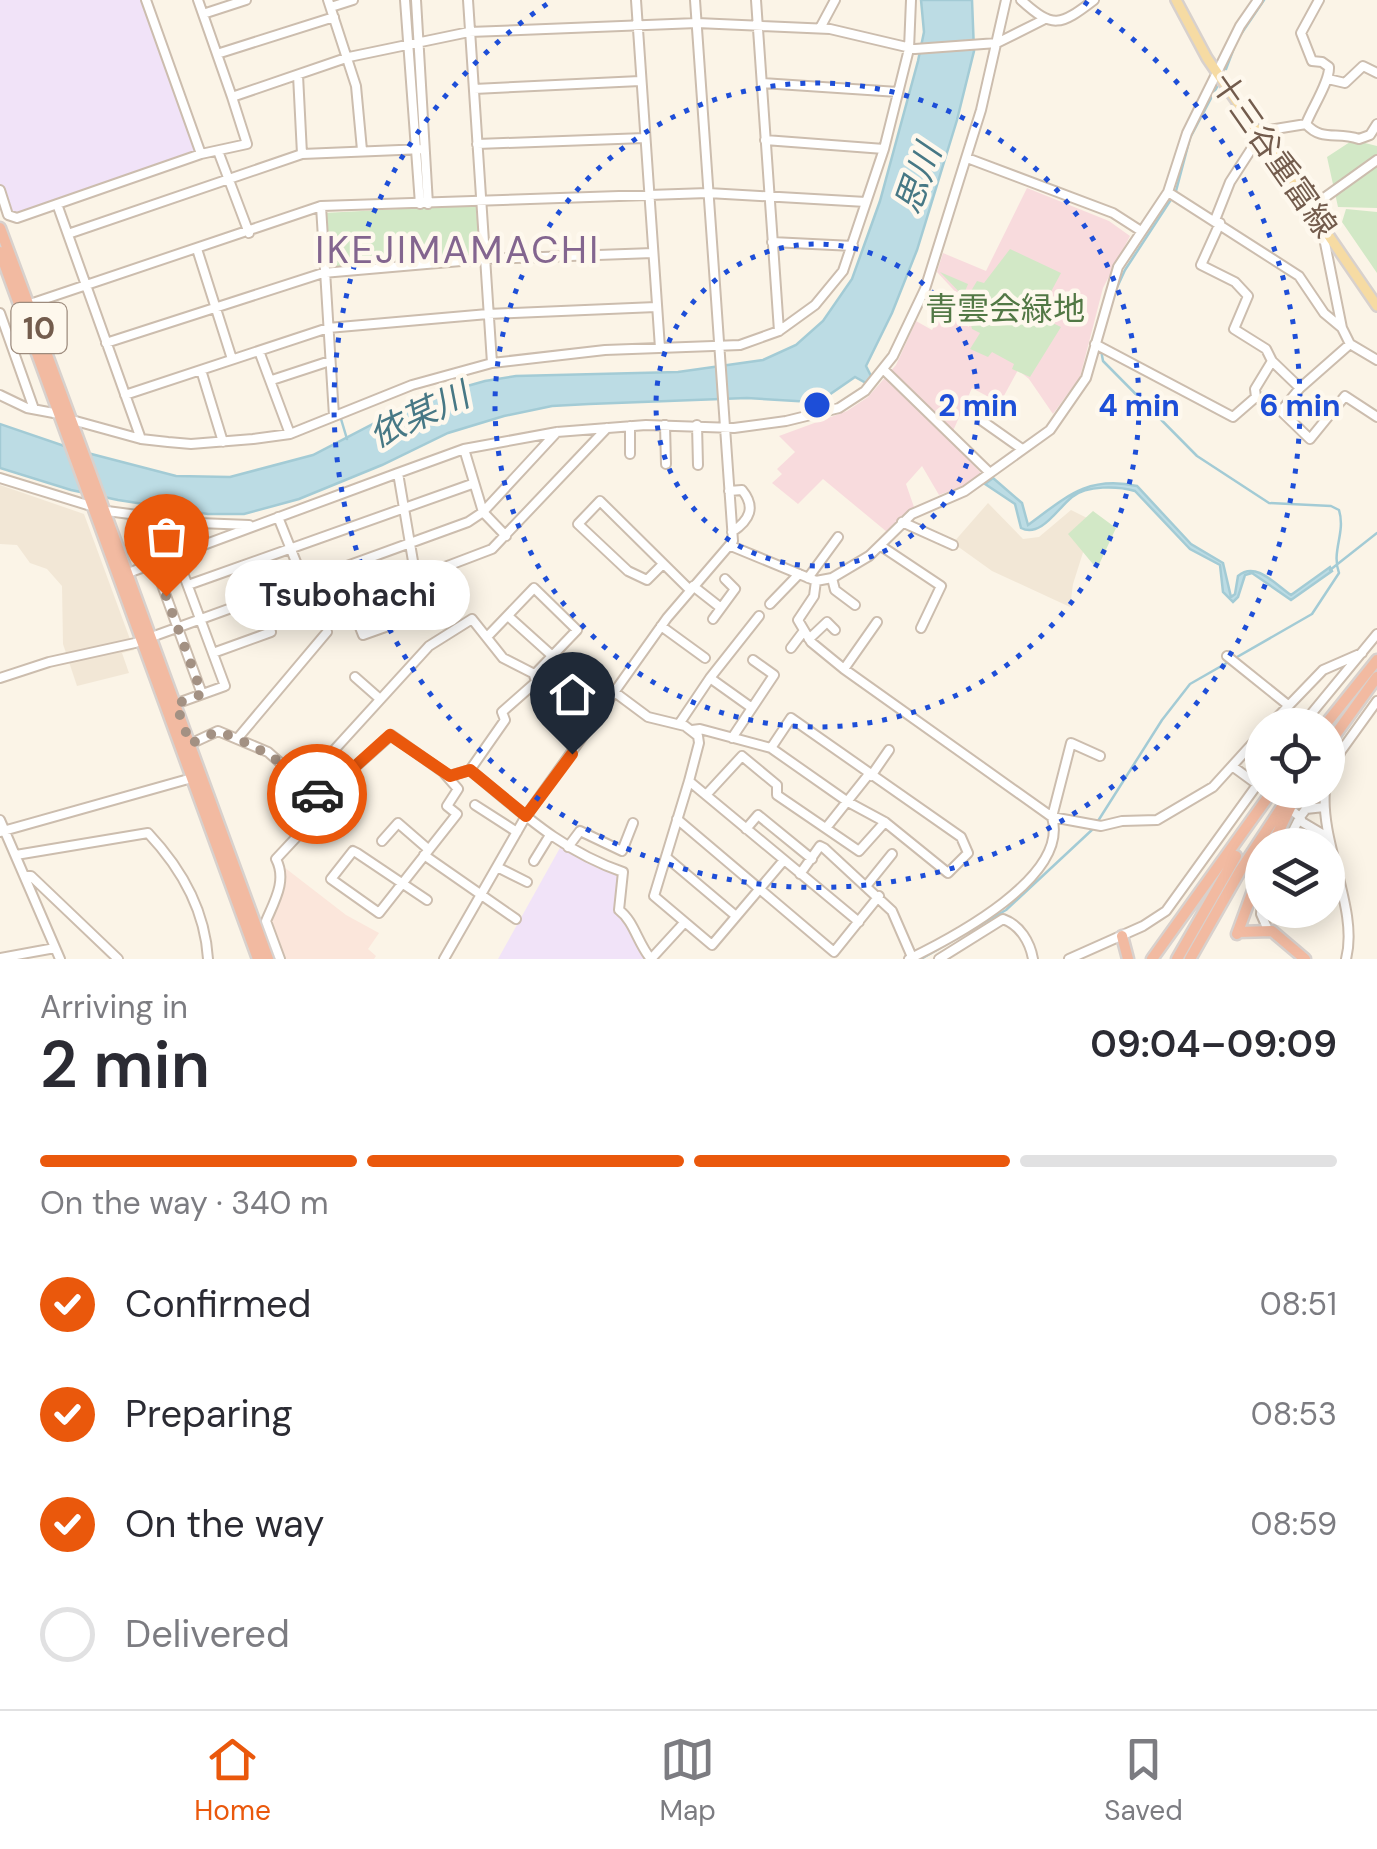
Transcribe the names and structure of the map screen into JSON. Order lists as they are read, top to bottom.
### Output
{
  "streets": {
    "highway": ["10"],
    "main road": ["十三谷重富線"]
  },
  "districts": ["IKEJIMAMACHI"],
  "water": ["思川", "依某川"],
  "parks": ["青雲会緑地"],
  "places": ["Tsubohachi"],
  "page": {
    "bubble": "Tsubohachi",
    "heading": ["2 min", "Arriving in", "09:04–09:09"],
    "bar": "On the way · 340 m",
    "list": [
      ["Confirmed", "08:51"],
      ["Preparing", "08:53"],
      ["On the way", "08:59"],
      "Delivered"
    ],
    "tabs": ["Home", "Map", "Saved"]
  },
  "rings": ["2 min", "4 min", "6 min"]
}
